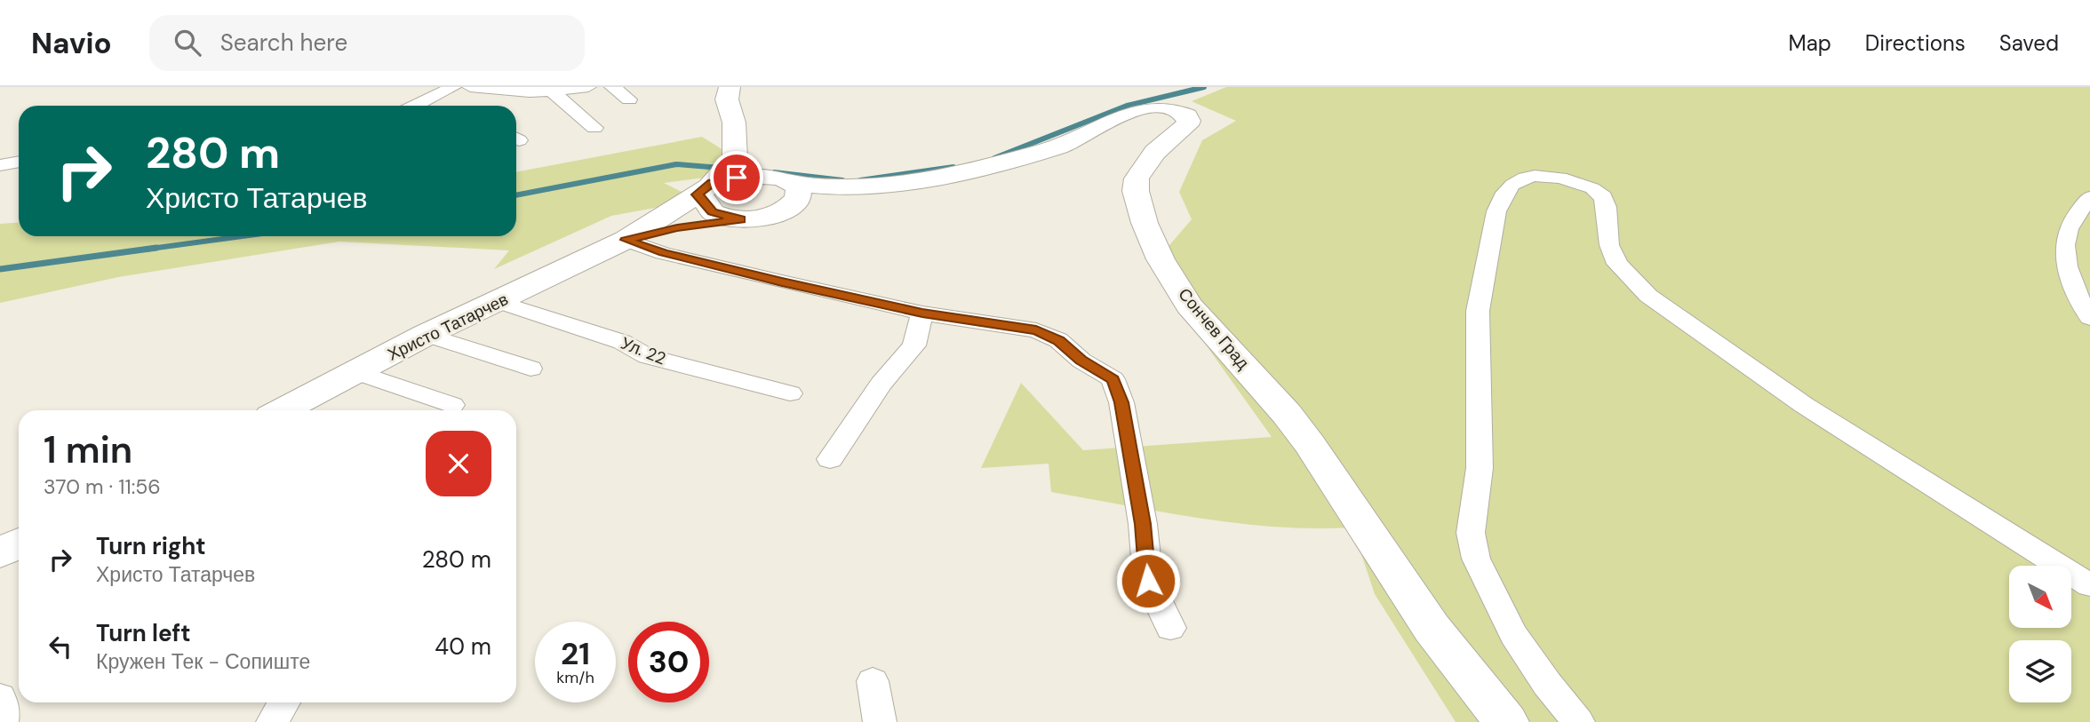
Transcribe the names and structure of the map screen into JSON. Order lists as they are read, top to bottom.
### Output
{
  "streets": {
    "main road": ["Христо Татарчев", "Сончев Град"],
    "street": ["Ул. 22"]
  },
  "crossings": [
    ["Христо Татарчев", "Сончев Град"],
    ["Христо Татарчев", "Ул. 22"]
  ],
  "north": "bottom right",
  "page": {
    "header": "Navio",
    "search": "Search here",
    "nav": ["Map", "Directions", "Saved"],
    "turn": ["280 m", "Христо Татарчев"],
    "heading": ["1 min", "370 m · 11:56"],
    "list": [
      {
        "name": "Turn right",
        "note": "Христо Татарчев",
        "value": "280 m"
      },
      {
        "name": "Turn left",
        "note": "Кружен Тек - Сопиште",
        "value": "40 m"
      }
    ],
    "speed": "21 km/h",
    "limit": "30"
  }
}
